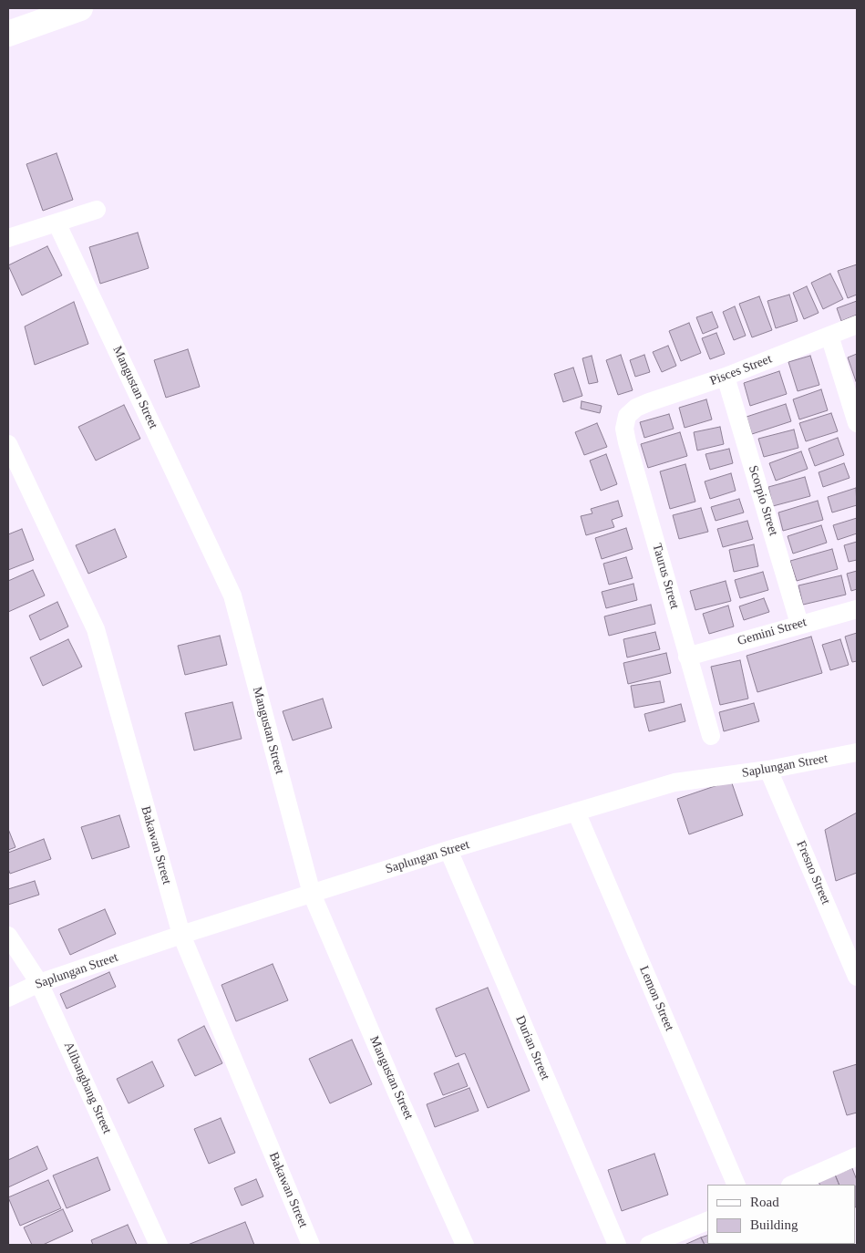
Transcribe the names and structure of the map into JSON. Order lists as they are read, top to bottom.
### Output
{
  "streets": {
    "street": [
      "Pisces Street",
      "Mangustan Street",
      "Scorpio Street",
      "Taurus Street",
      "Gemini Street",
      "Saplungan Street",
      "Bakawan Street",
      "Fresno Street",
      "Lemon Street",
      "Durian Street",
      "Alibangbang Street"
    ]
  },
  "crossings": [
    ["Pisces Street", "Scorpio Street"],
    ["Pisces Street", "Taurus Street"],
    ["Mangustan Street", "Saplungan Street"],
    ["Scorpio Street", "Gemini Street"],
    ["Taurus Street", "Gemini Street"],
    ["Saplungan Street", "Bakawan Street"],
    ["Saplungan Street", "Fresno Street"],
    ["Saplungan Street", "Lemon Street"],
    ["Saplungan Street", "Durian Street"],
    ["Saplungan Street", "Alibangbang Street"]
  ],
  "legend": ["Road", "Building"]
}
